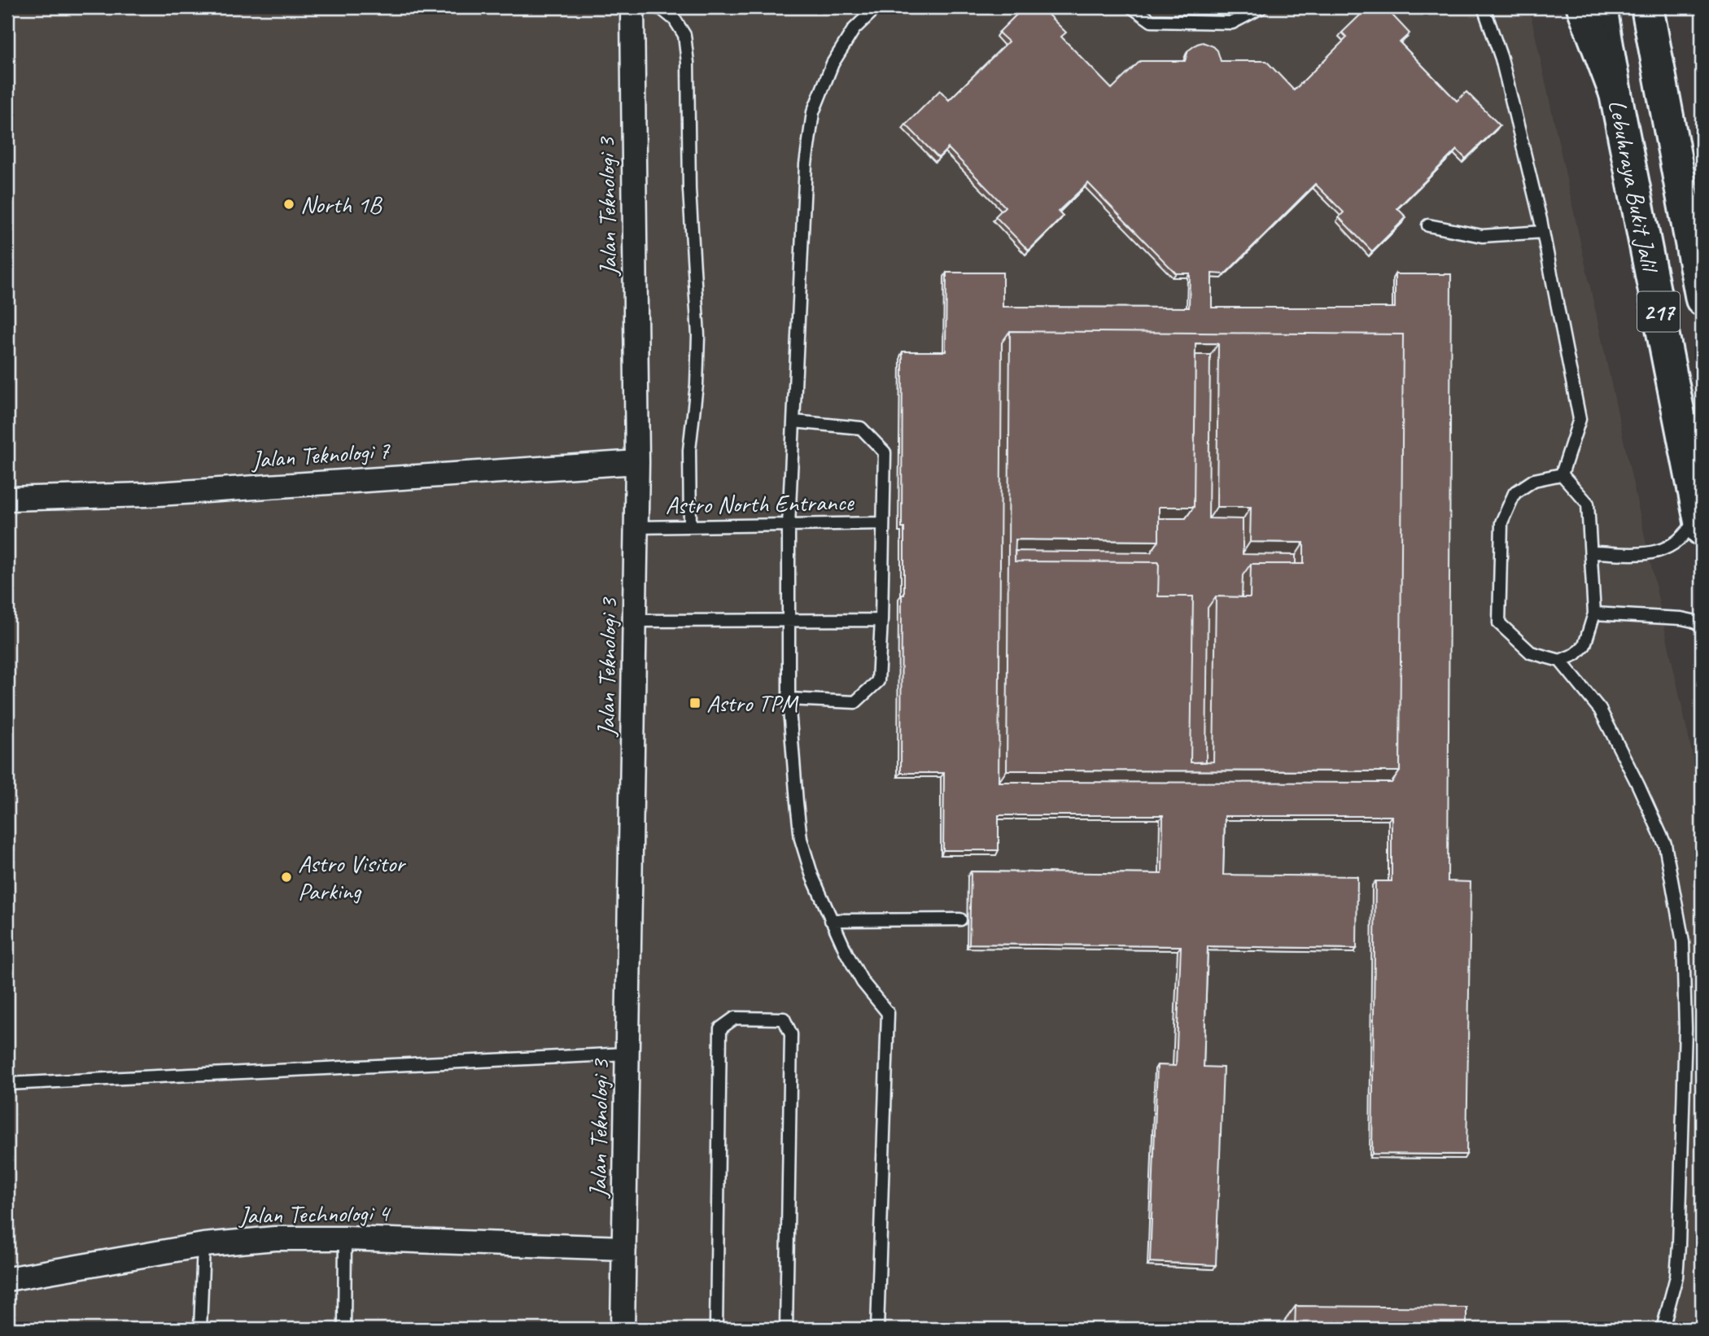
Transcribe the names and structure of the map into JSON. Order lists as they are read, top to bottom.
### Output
{
  "streets": {
    "highway": ["Lebuhraya Bukit Jalil", "217"],
    "street": ["Jalan Teknologi 3", "Jalan Teknologi 7", "Jalan Technologi 4"],
    "lane": ["Astro North Entrance"]
  },
  "crossings": [
    ["Jalan Teknologi 3", "Jalan Teknologi 7"],
    ["Jalan Teknologi 3", "Astro North Entrance"],
    ["Jalan Teknologi 3", "Jalan Technologi 4"]
  ],
  "places": {
    "other": ["North 1B", "Astro Visitor Parking"],
    "transit": ["Astro TPM"]
  }
}
